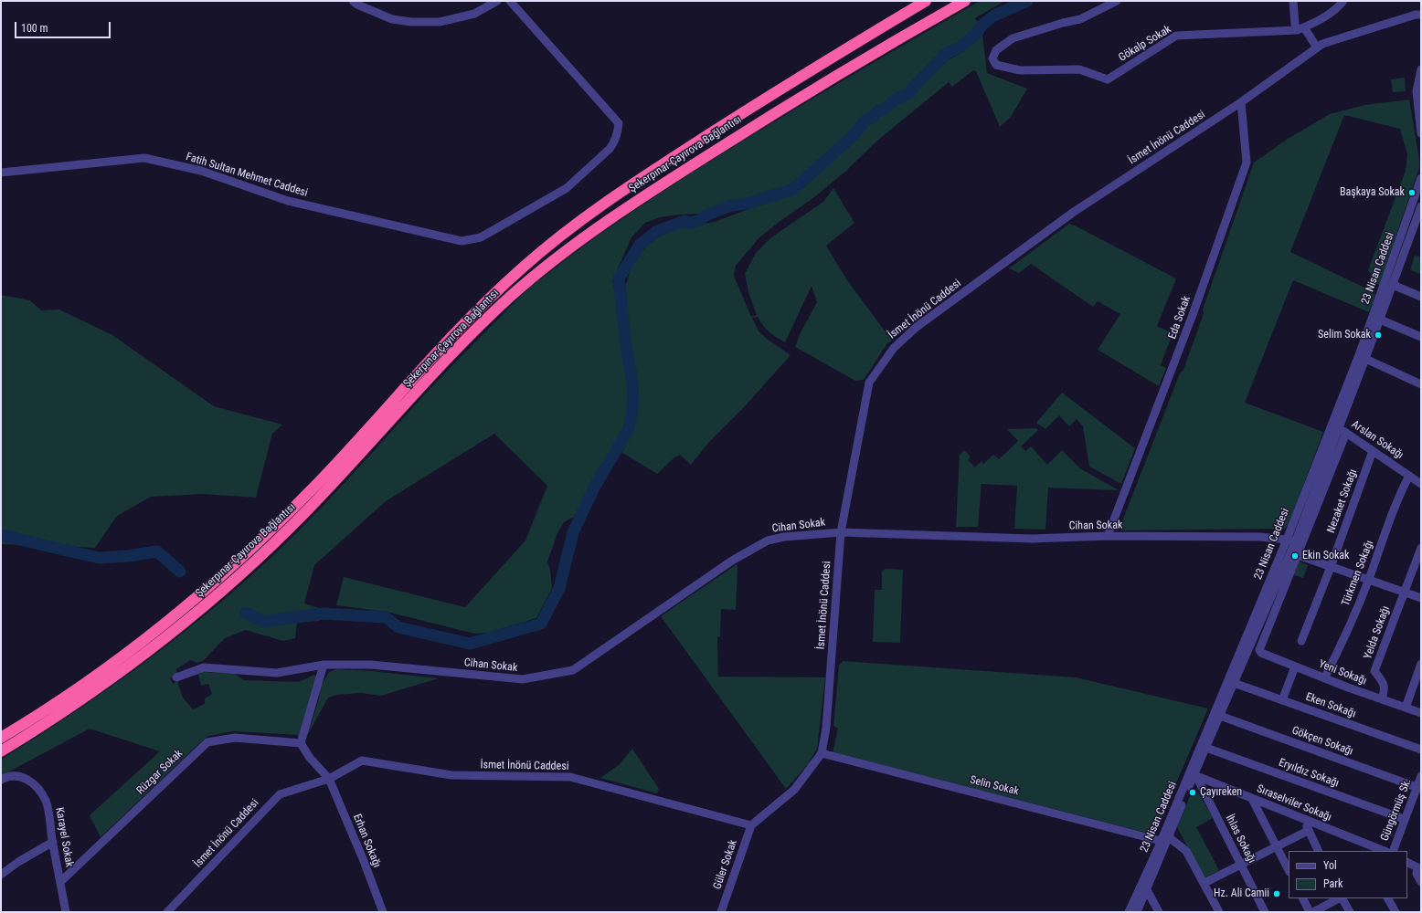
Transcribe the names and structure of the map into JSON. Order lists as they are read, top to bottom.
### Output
{
  "streets": {
    "highway": ["Şekerpınar-Çayırova Bağlantısı"],
    "street": [
      "Gökalp Sokak",
      "İsmet İnönü Caddesi",
      "Fatih Sultan Mehmet Caddesi",
      "23 Nisan Caddesi",
      "Eda Sokak",
      "Arslan Sokağı",
      "Nezaket Sokağı",
      "Cihan Sokak",
      "Türkmen Sokağı",
      "Yelda Sokağı",
      "Yeni Sokağı",
      "Eken Sokağı",
      "Gökçen Sokağı",
      "Rüzgar Sokak",
      "Eryıldız Sokağı",
      "Selin Sokak",
      "Sıraselviler Sokağı",
      "Güngörmüş Sk.",
      "Karayel Sokak",
      "İhlas Sokağı",
      "Erhan Sokağı",
      "Güler Sokak"
    ]
  },
  "crossings": [
    ["İsmet İnönü Caddesi", "Eda Sokak"],
    ["İsmet İnönü Caddesi", "Cihan Sokak"],
    ["İsmet İnönü Caddesi", "Selin Sokak"],
    ["İsmet İnönü Caddesi", "Erhan Sokağı"],
    ["İsmet İnönü Caddesi", "Güler Sokak"],
    ["23 Nisan Caddesi", "Arslan Sokağı"],
    ["23 Nisan Caddesi", "Cihan Sokak"],
    ["23 Nisan Caddesi", "Eken Sokağı"],
    ["23 Nisan Caddesi", "Gökçen Sokağı"],
    ["23 Nisan Caddesi", "Eryıldız Sokağı"],
    ["23 Nisan Caddesi", "Selin Sokak"],
    ["23 Nisan Caddesi", "Sıraselviler Sokağı"],
    ["23 Nisan Caddesi", "İhlas Sokağı"],
    ["Eda Sokak", "Cihan Sokak"],
    ["Arslan Sokağı", "Nezaket Sokağı"],
    ["Arslan Sokağı", "Türkmen Sokağı"],
    ["Türkmen Sokağı", "Yeni Sokağı"],
    ["Yelda Sokağı", "Yeni Sokağı"],
    ["Gökçen Sokağı", "Güngörmüş Sk."],
    ["Rüzgar Sokak", "Karayel Sokak"],
    ["Eryıldız Sokağı", "Güngörmüş Sk."],
    ["Sıraselviler Sokağı", "İhlas Sokağı"]
  ],
  "places": [
    "Başkaya Sokak",
    "Selim Sokak",
    "Ekin Sokak",
    "Çayıreken",
    "Hz. Ali Camii"
  ],
  "legend": ["Yol", "Park"],
  "scale_bar": "100 m"
}
